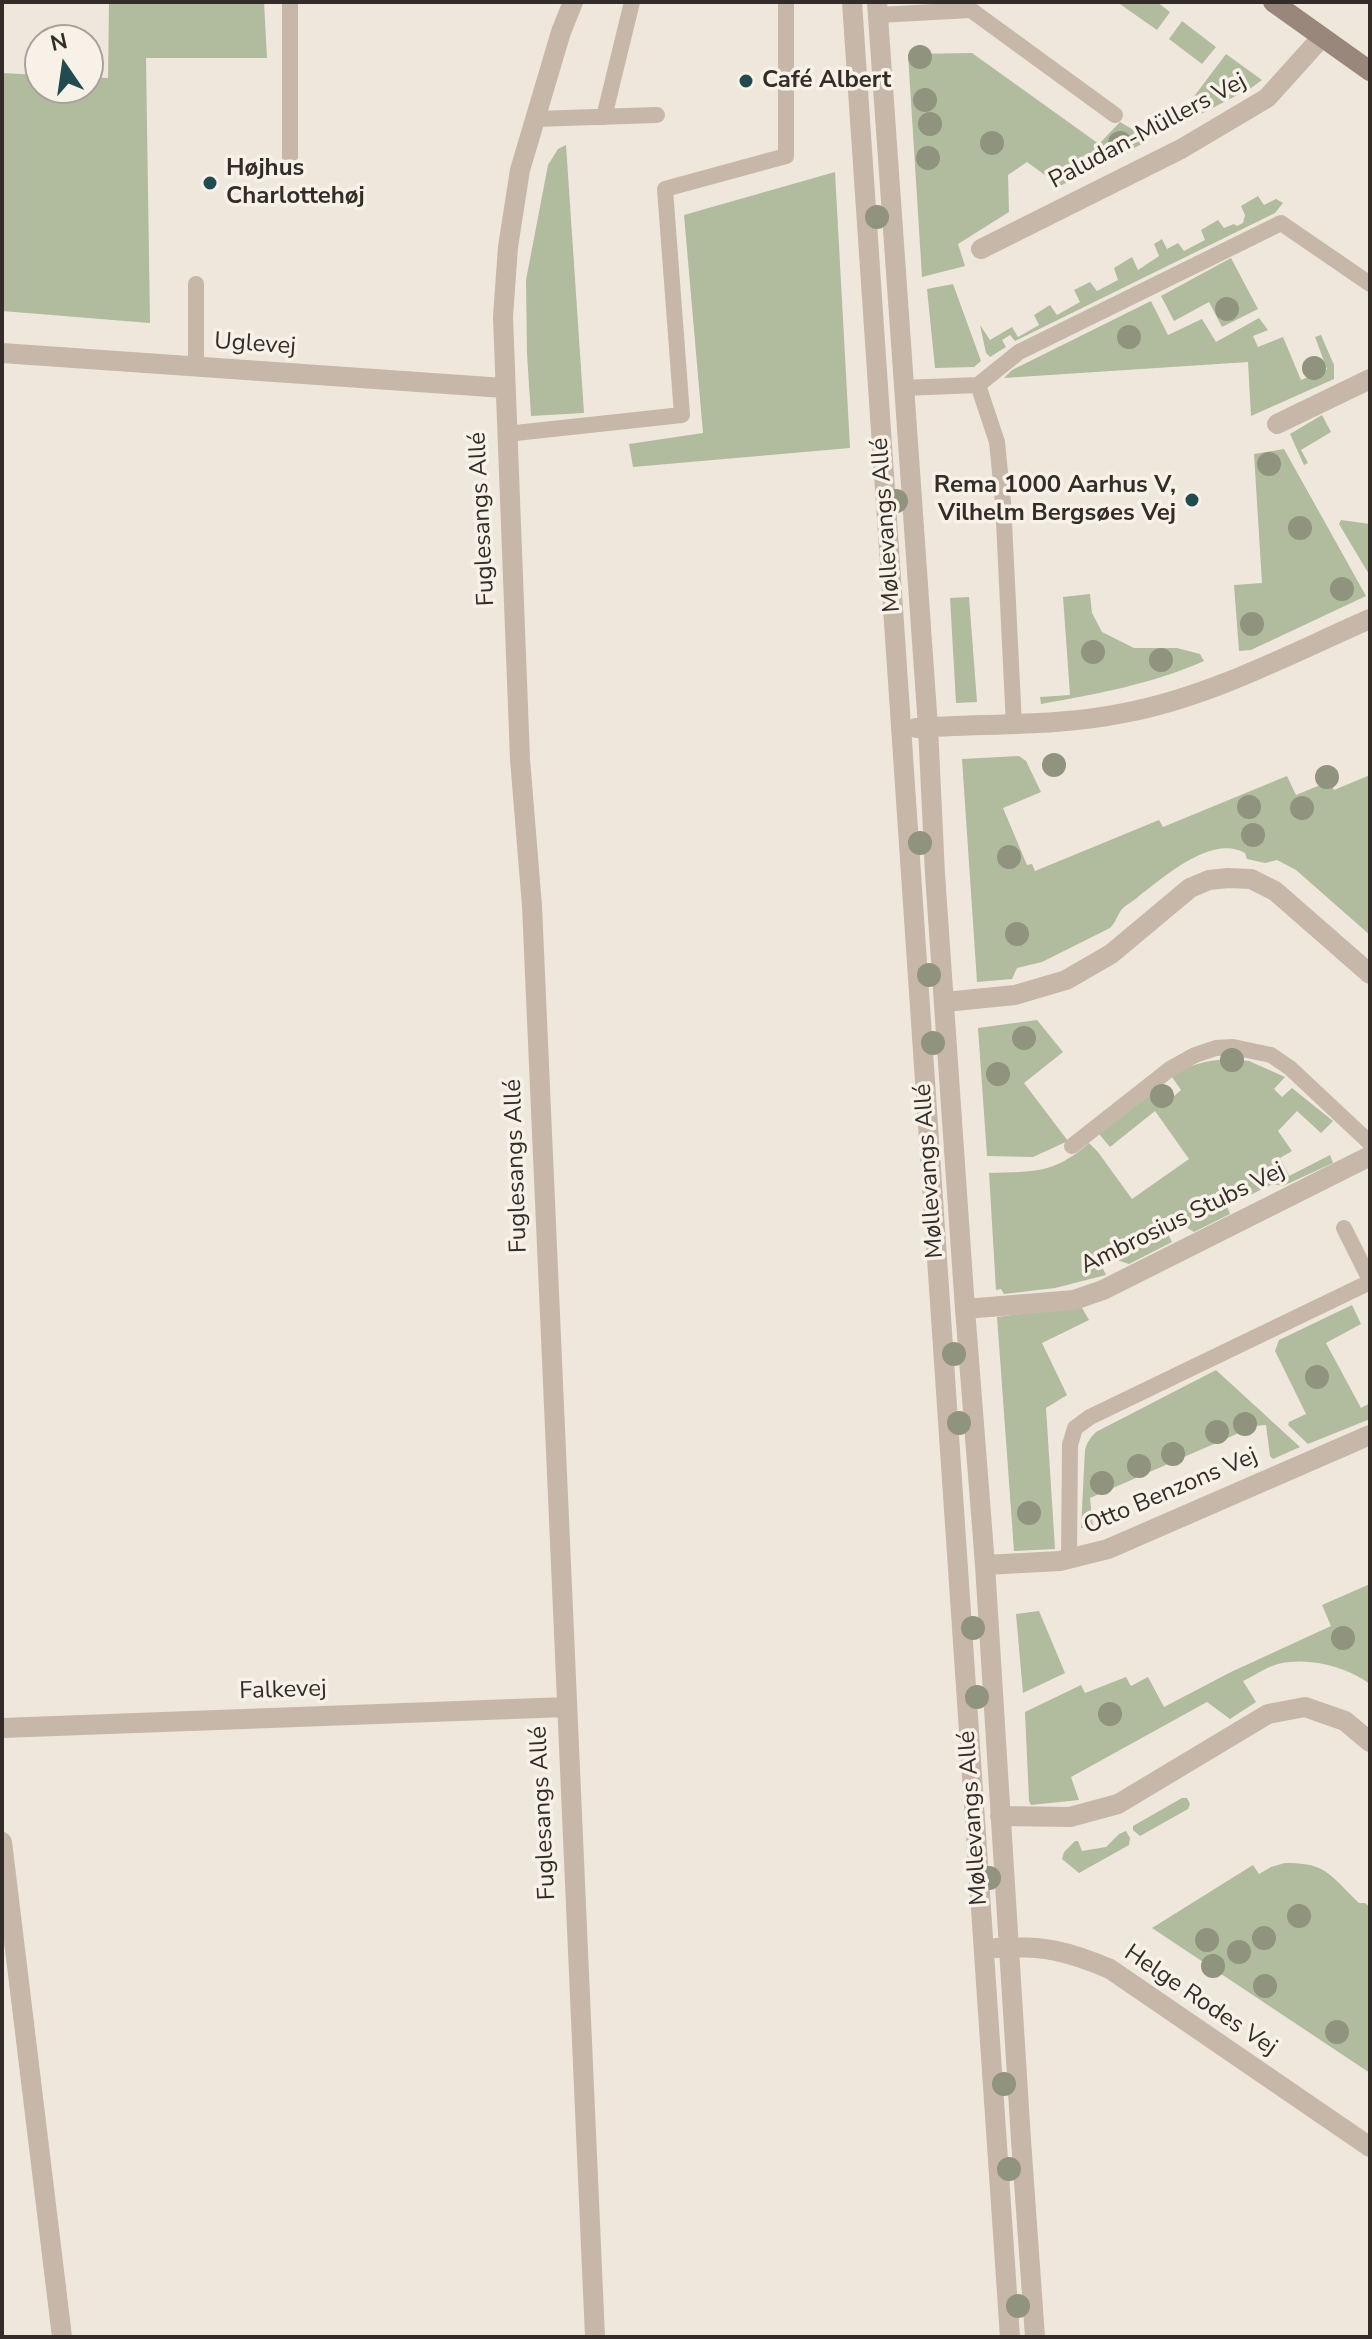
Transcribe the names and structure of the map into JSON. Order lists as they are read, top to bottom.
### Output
{
  "streets": {
    "street": [
      "Paludan-Müllers Vej",
      "Uglevej",
      "Fuglesangs Allé",
      "Møllevangs Allé",
      "Ambrosius Stubs Vej",
      "Otto Benzons Vej",
      "Falkevej",
      "Helge Rodes Vej"
    ]
  },
  "crossings": [
    ["Uglevej", "Fuglesangs Allé"],
    ["Fuglesangs Allé", "Falkevej"],
    ["Møllevangs Allé", "Ambrosius Stubs Vej"],
    ["Møllevangs Allé", "Otto Benzons Vej"],
    ["Møllevangs Allé", "Helge Rodes Vej"]
  ],
  "places": ["Café Albert", "Højhus Charlottehøj", "Rema 1000 Aarhus V, Vilhelm Bergsøes Vej"],
  "north": "top"
}
